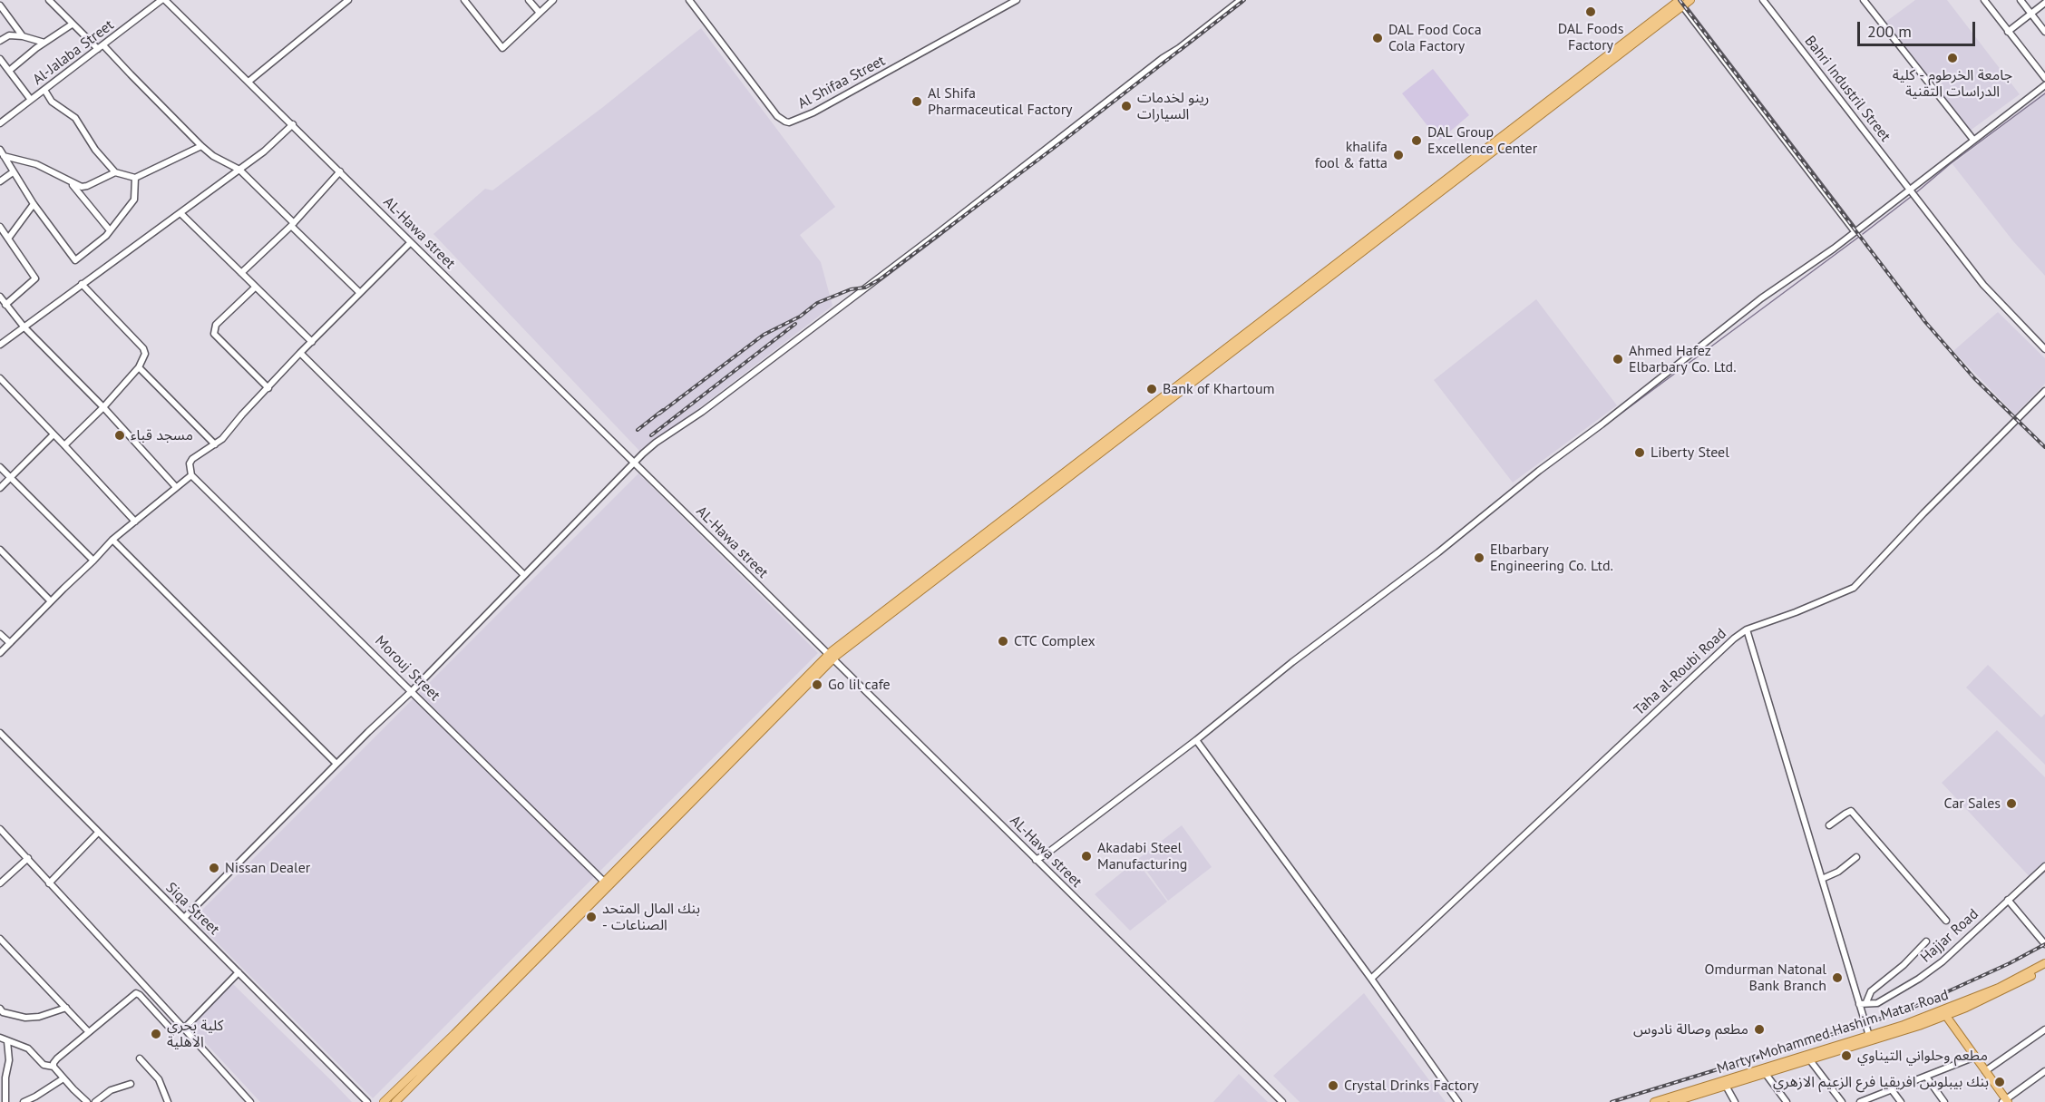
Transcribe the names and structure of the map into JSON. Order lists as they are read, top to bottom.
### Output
{
  "streets": {
    "main road": ["Martyr Mohammed Hashim Matar Road"],
    "street": [
      "Al-Jalaba Street",
      "Al Shifaa Street",
      "Bahri Industril Street",
      "AL-Hawa street",
      "Morouj Street",
      "Taha al-Roubi Road",
      "Siqa Street",
      "Hajjar Road"
    ]
  },
  "crossings": [
    ["Al-Jalaba Street", "AL-Hawa street"]
  ],
  "places": [
    "DAL Foods Factory",
    "DAL Food Coca Cola Factory",
    "جامعة الخرطوم - كلية الدراسات التقنية",
    "Al Shifa Pharmaceutical Factory",
    "رينو لخدمات السيارات",
    "DAL Group Excellence Center",
    "khalifa fool & fatta",
    "Ahmed Hafez Elbarbary Co. Ltd.",
    "Bank of Khartoum",
    "مسجد قباء",
    "Liberty Steel",
    "Elbarbary Engineering Co. Ltd.",
    "CTC Complex",
    "Go lil cafe",
    "Car Sales",
    "Akadabi Steel Manufacturing",
    "Nissan Dealer",
    "بنك المال المتحد - الصناعات",
    "Omdurman Natonal Bank Branch",
    "مطعم وصالة نادوس",
    "كلية بحري الاهلية",
    "مطعم وحلواني التيناوي",
    "بنك بيبلوس افريقيا فرع الزعيم الازهري",
    "Crystal Drinks Factory"
  ],
  "scale_bar": "200 m"
}
